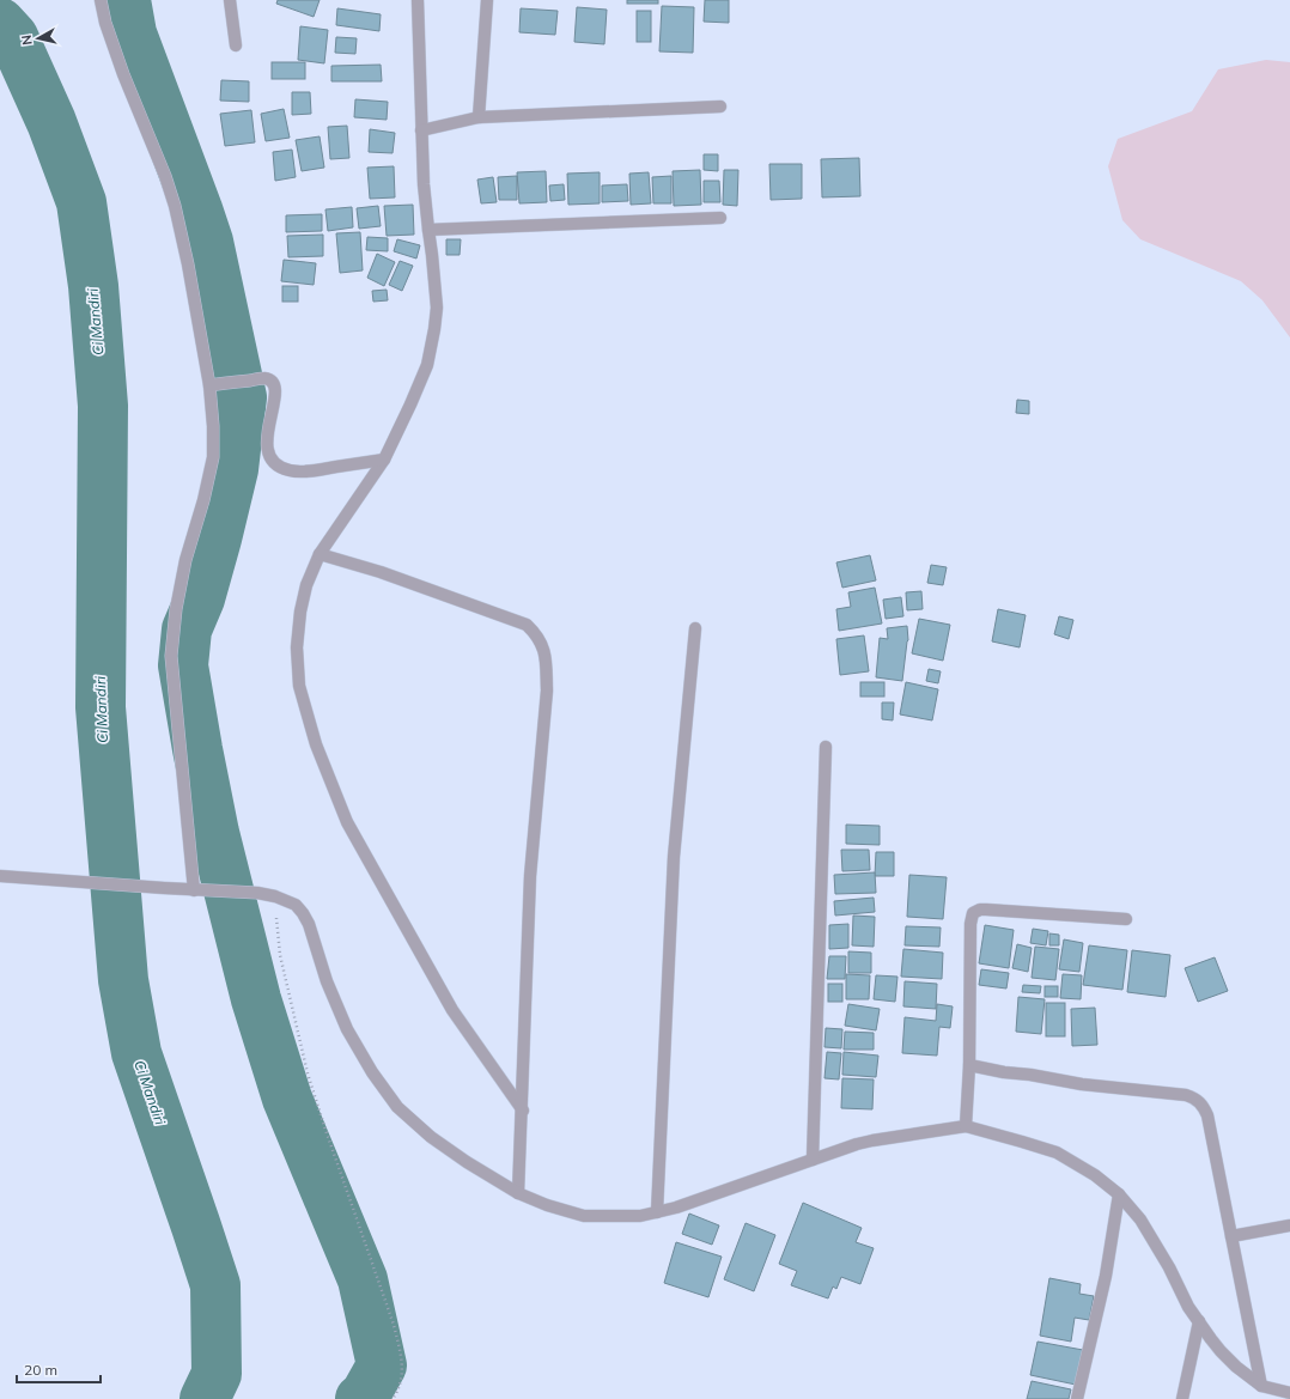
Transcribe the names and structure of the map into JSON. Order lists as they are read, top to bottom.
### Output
{
  "water": ["Ci Mandiri"],
  "scale_bar": "20 m",
  "north": "left"
}
